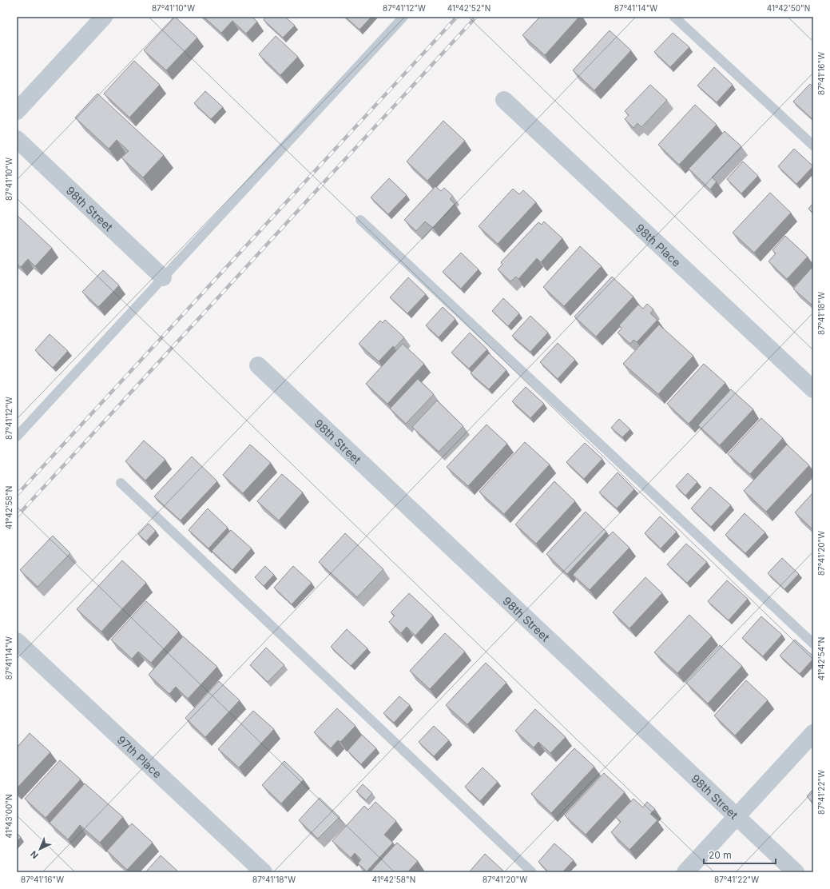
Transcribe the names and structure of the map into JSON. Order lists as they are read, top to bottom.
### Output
{
  "streets": {
    "street": ["98th Street", "98th Place", "97th Place"]
  },
  "scale_bar": "20 m",
  "north": "bottom left",
  "coordinates": [
    "87°41'10\"W",
    "87°41'12\"W",
    "41°42'52\"N",
    "87°41'14\"W",
    "41°42'50\"N",
    "87°41'16\"W",
    "87°41'18\"W",
    "41°42'58\"N",
    "87°41'20\"W",
    "41°42'54\"N",
    "87°41'22\"W",
    "41°43'00\"N"
  ]
}
